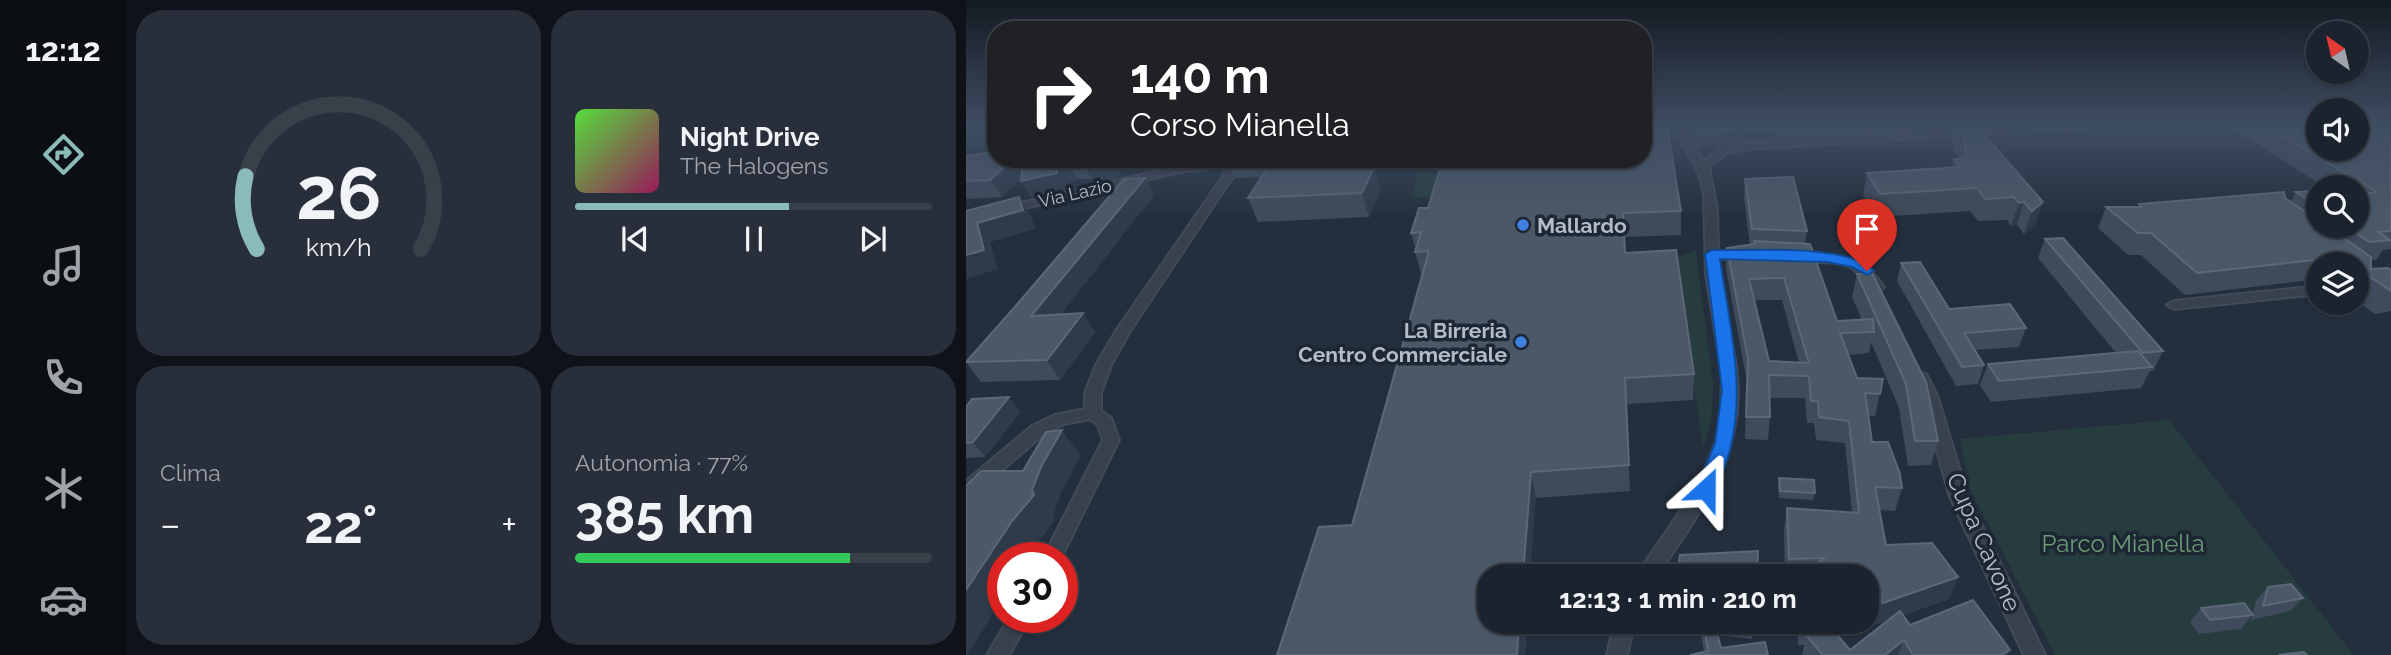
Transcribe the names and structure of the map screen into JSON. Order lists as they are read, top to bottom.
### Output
{
  "streets": {
    "street": ["Via Lazio", "Cupa Cavone"]
  },
  "parks": ["Parco Mianella"],
  "places": ["Mallardo", "La Birreria Centro Commerciale"],
  "north": "top left",
  "page": {
    "tabs": "12:12",
    "turn": ["140 m", "Corso Mianella"],
    "song": ["Night Drive", "The Halogens"],
    "tile": [
      "Clima",
      ["Autonomia · 77%", "385 km"]
    ],
    "heat": ["−", "22°", "+"],
    "limit": "30",
    "trip": "12:13 · 1 min · 210 m",
    "gauge": ["26", "km/h"]
  }
}
